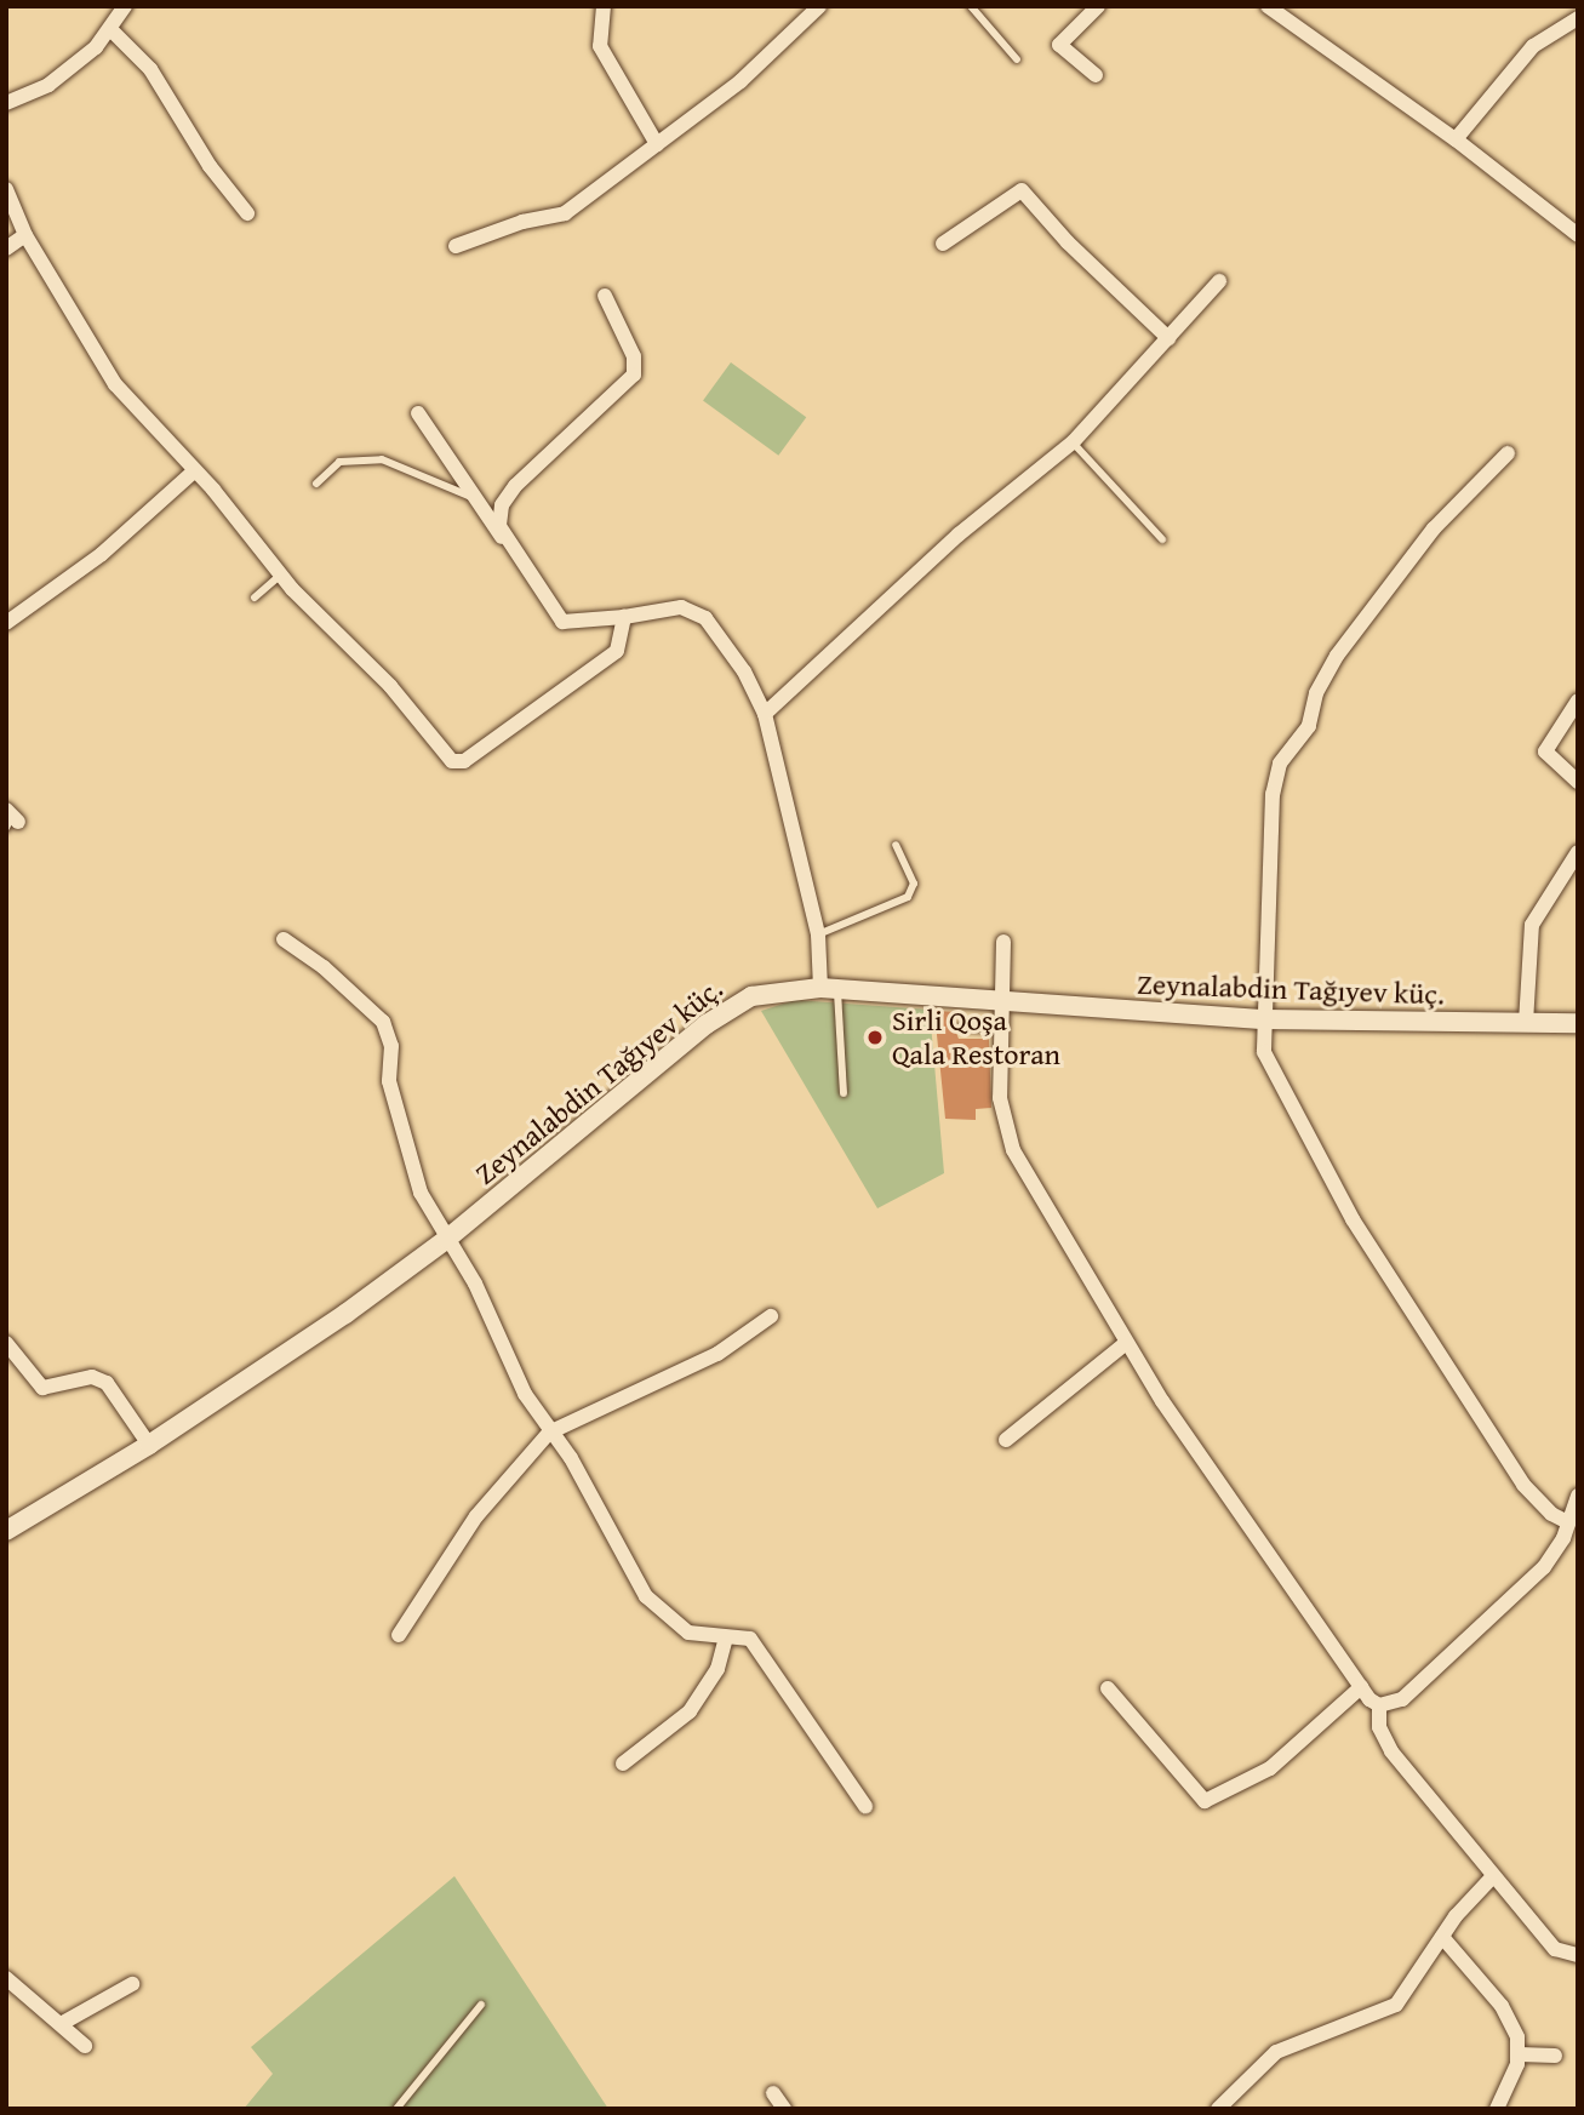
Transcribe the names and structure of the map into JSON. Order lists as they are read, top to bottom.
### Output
{
  "streets": {
    "street": ["Zeynalabdin Tağıyev küç."]
  },
  "places": ["Sirli Qoşa Qala Restoran"]
}
